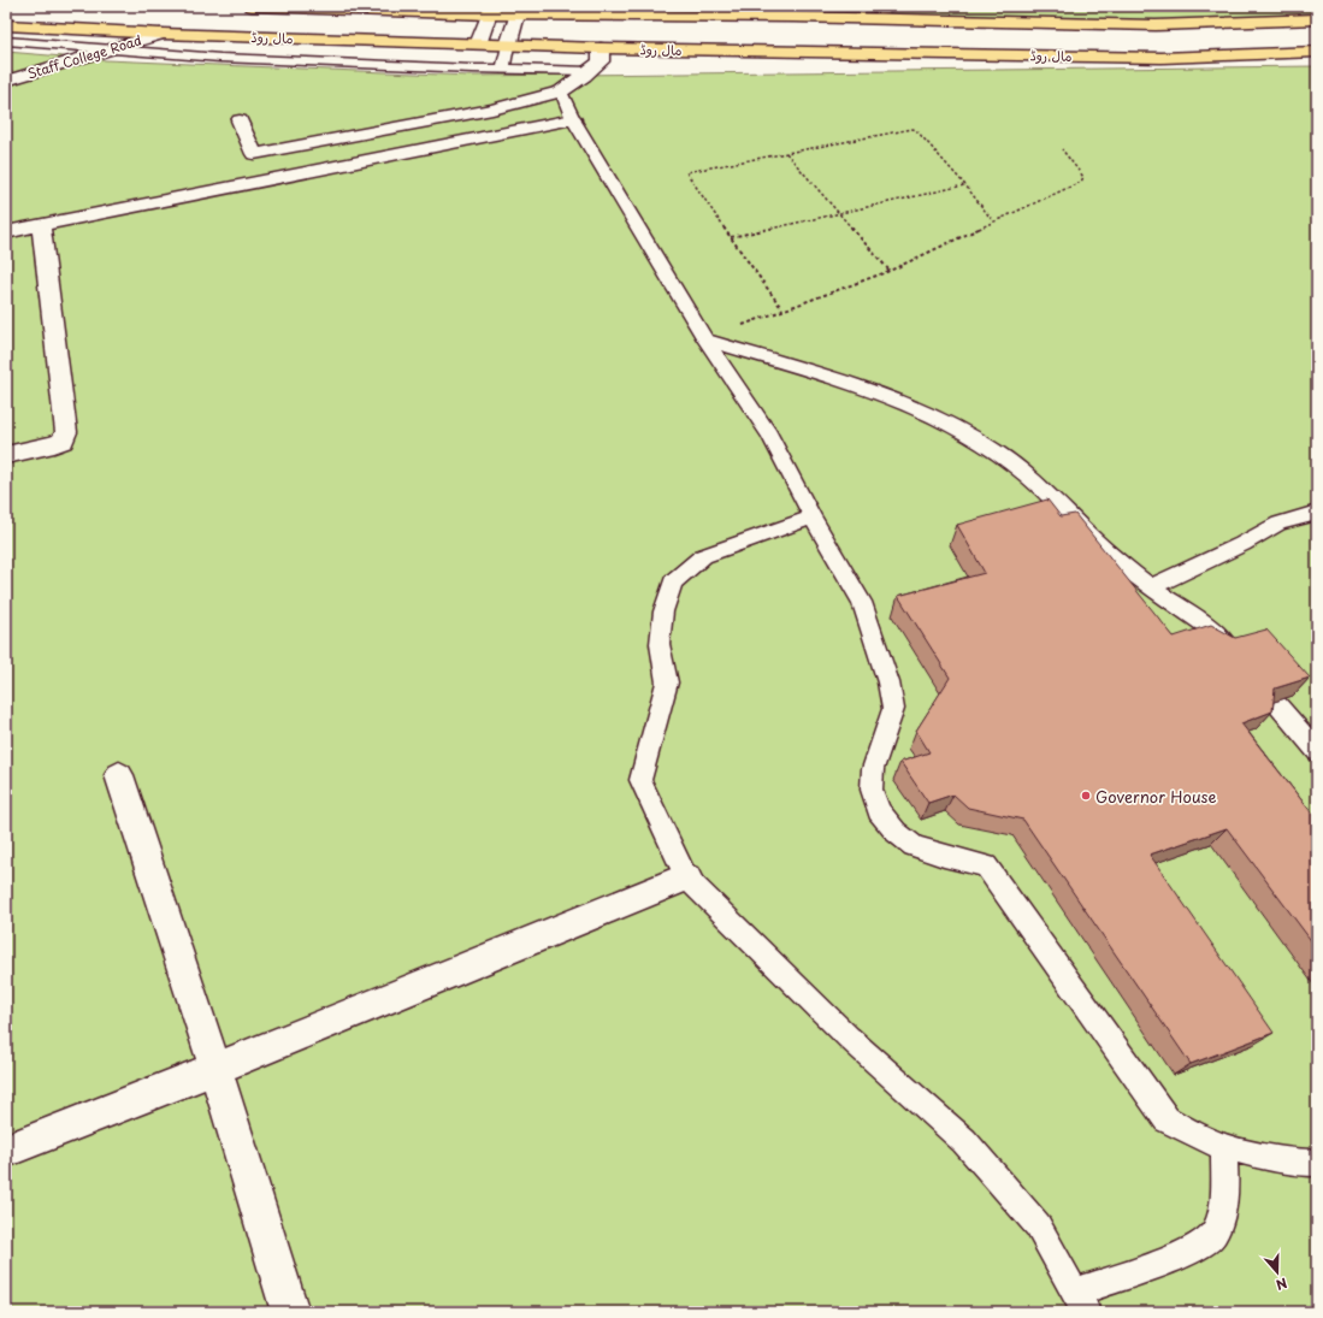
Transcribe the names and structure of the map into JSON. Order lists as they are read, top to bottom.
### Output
{
  "streets": {
    "main road": ["مال روڈ"],
    "street": ["Staff College Road"]
  },
  "crossings": [
    ["مال روڈ", "Staff College Road"]
  ],
  "places": ["Governor House"],
  "north": "bottom"
}
